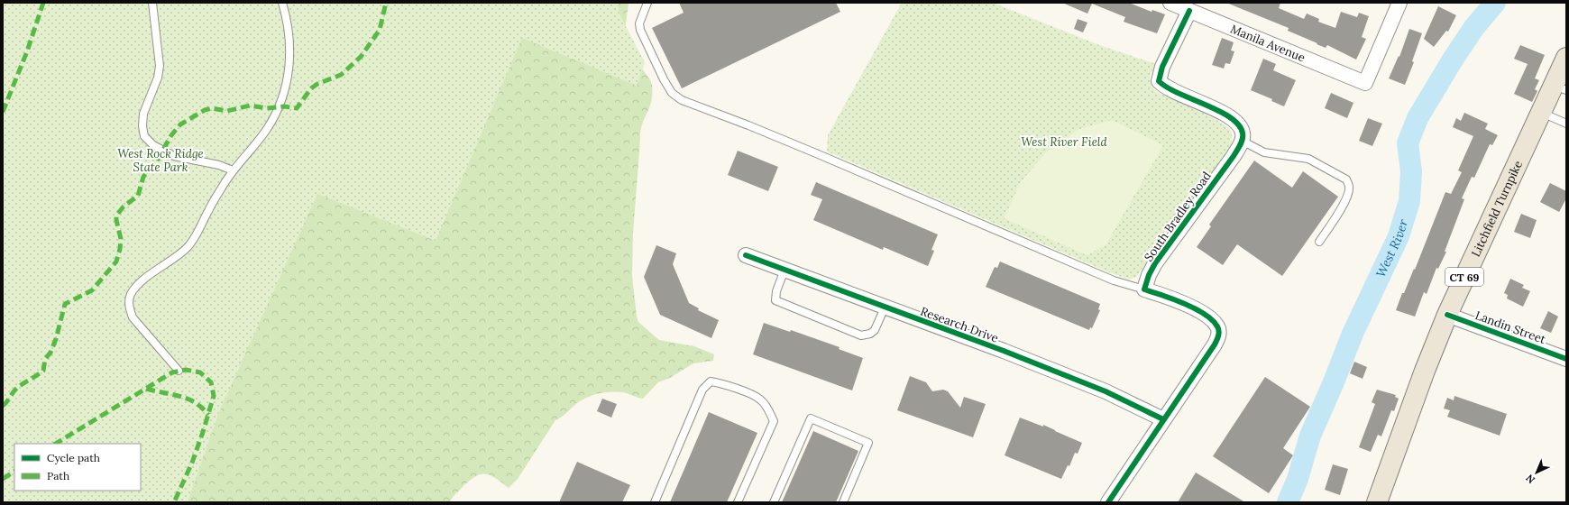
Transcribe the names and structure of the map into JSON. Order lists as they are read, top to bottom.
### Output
{
  "streets": {
    "main road": ["Litchfield Turnpike", "CT 69"],
    "street": [
      "Manila Avenue",
      "South Bradley Road",
      "Research Drive",
      "Landin Street"
    ]
  },
  "crossings": [
    ["Litchfield Turnpike", "Landin Street"]
  ],
  "water": ["West River"],
  "parks": ["West River Field", "West Rock Ridge State Park"],
  "legend": ["Cycle path", "Path"],
  "north": "bottom left"
}
